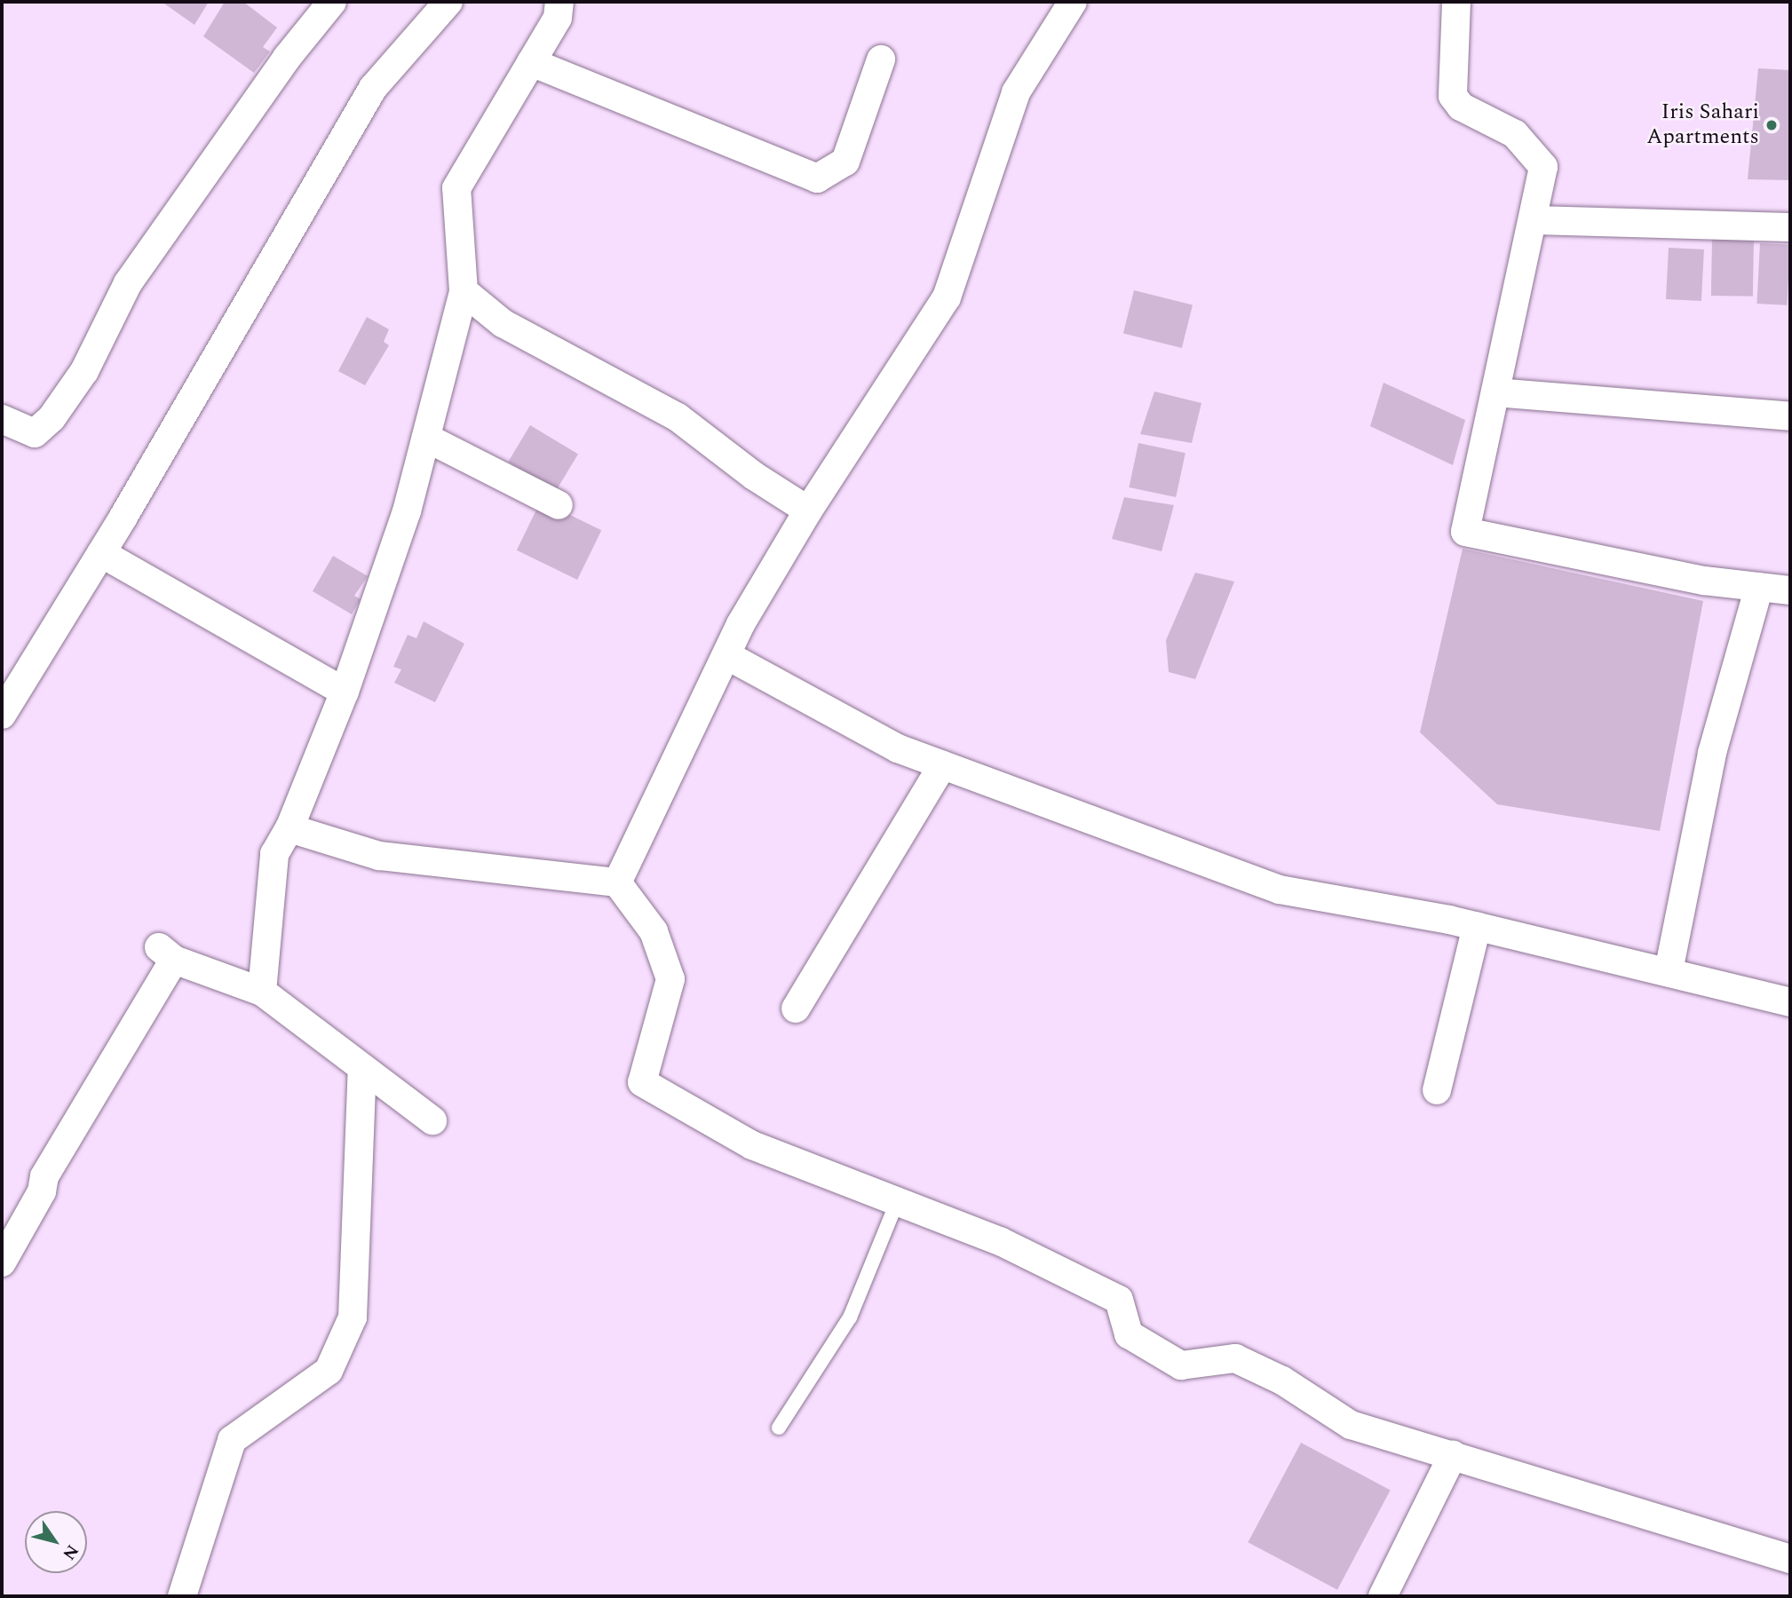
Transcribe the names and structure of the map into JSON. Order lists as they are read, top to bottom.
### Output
{
  "places": ["Iris Sahari Apartments"],
  "north": "bottom right"
}
